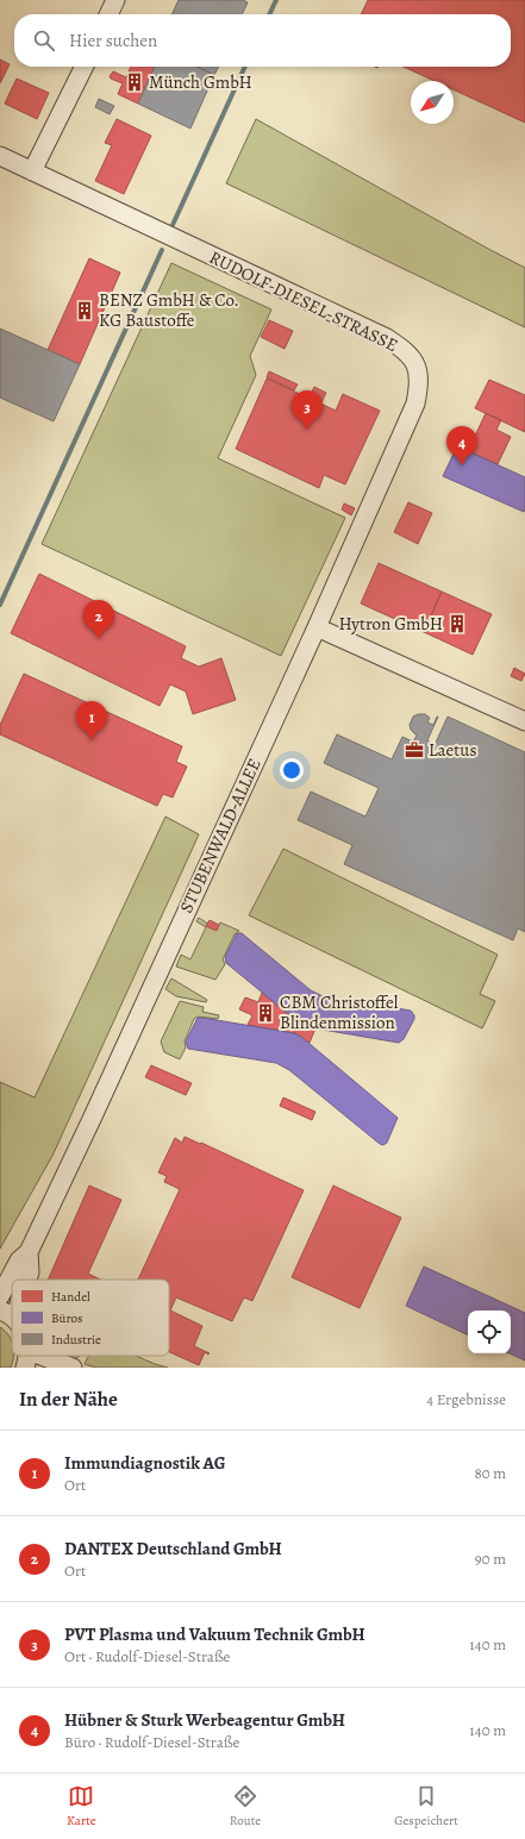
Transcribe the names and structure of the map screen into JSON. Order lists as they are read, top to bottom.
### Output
{
  "streets": {
    "street": ["RUDOLF-DIESEL-STRASSE", "STUBENWALD-ALLEE"]
  },
  "crossings": [
    ["RUDOLF-DIESEL-STRASSE", "STUBENWALD-ALLEE"]
  ],
  "places": {
    "building": [
      "Münch GmbH",
      "BENZ GmbH & Co. KG Baustoffe",
      "Hytron GmbH",
      "CBM Christoffel Blindenmission"
    ],
    "office": ["Laetus"]
  },
  "legend": ["Handel", "Büros", "Industrie"],
  "north": "bottom left",
  "page": {
    "search": "Hier suchen",
    "pins": [
      "3",
      "4",
      "2",
      "1"
    ],
    "heading": ["In der Nähe", "4 Ergebnisse"],
    "list": [
      {
        "mark": "1",
        "name": "Immundiagnostik AG",
        "note": "Ort",
        "value": "80 m"
      },
      {
        "mark": "2",
        "name": "DANTEX Deutschland GmbH",
        "note": "Ort",
        "value": "90 m"
      },
      {
        "mark": "3",
        "name": "PVT Plasma und Vakuum Technik GmbH",
        "note": "Ort · Rudolf-Diesel-Straße",
        "value": "140 m"
      },
      {
        "mark": "4",
        "name": "Hübner & Sturk Werbeagentur GmbH",
        "note": "Büro · Rudolf-Diesel-Straße",
        "value": "140 m"
      }
    ],
    "nav": ["Karte", "Route", "Gespeichert"]
  }
}
